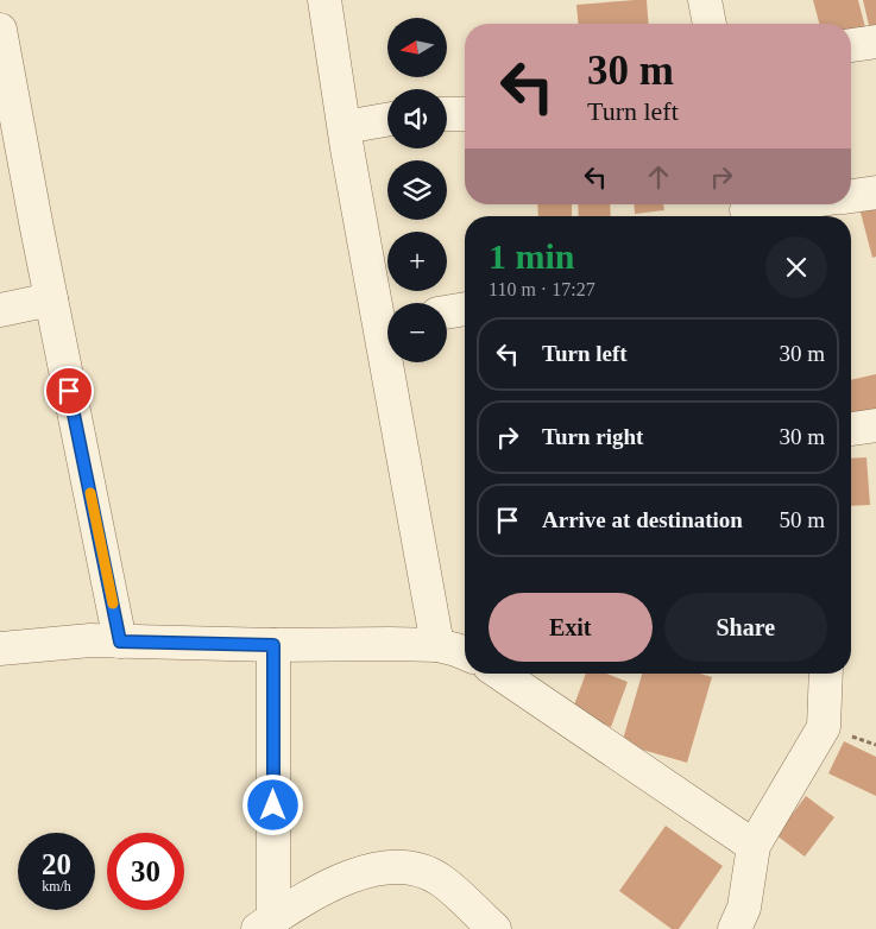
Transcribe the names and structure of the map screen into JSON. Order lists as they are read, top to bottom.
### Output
{
  "north": "left",
  "page": {
    "map_buttons": ["+", "−"],
    "turn": ["30 m", "Turn left"],
    "heading": ["1 min", "110 m · 17:27"],
    "list": [
      {
        "name": "Turn left",
        "value": "30 m"
      },
      {
        "name": "Turn right",
        "value": "30 m"
      },
      {
        "name": "Arrive at destination",
        "value": "50 m"
      }
    ],
    "buttons": ["Exit", "Share"],
    "speed": "20 km/h",
    "limit": "30"
  }
}
